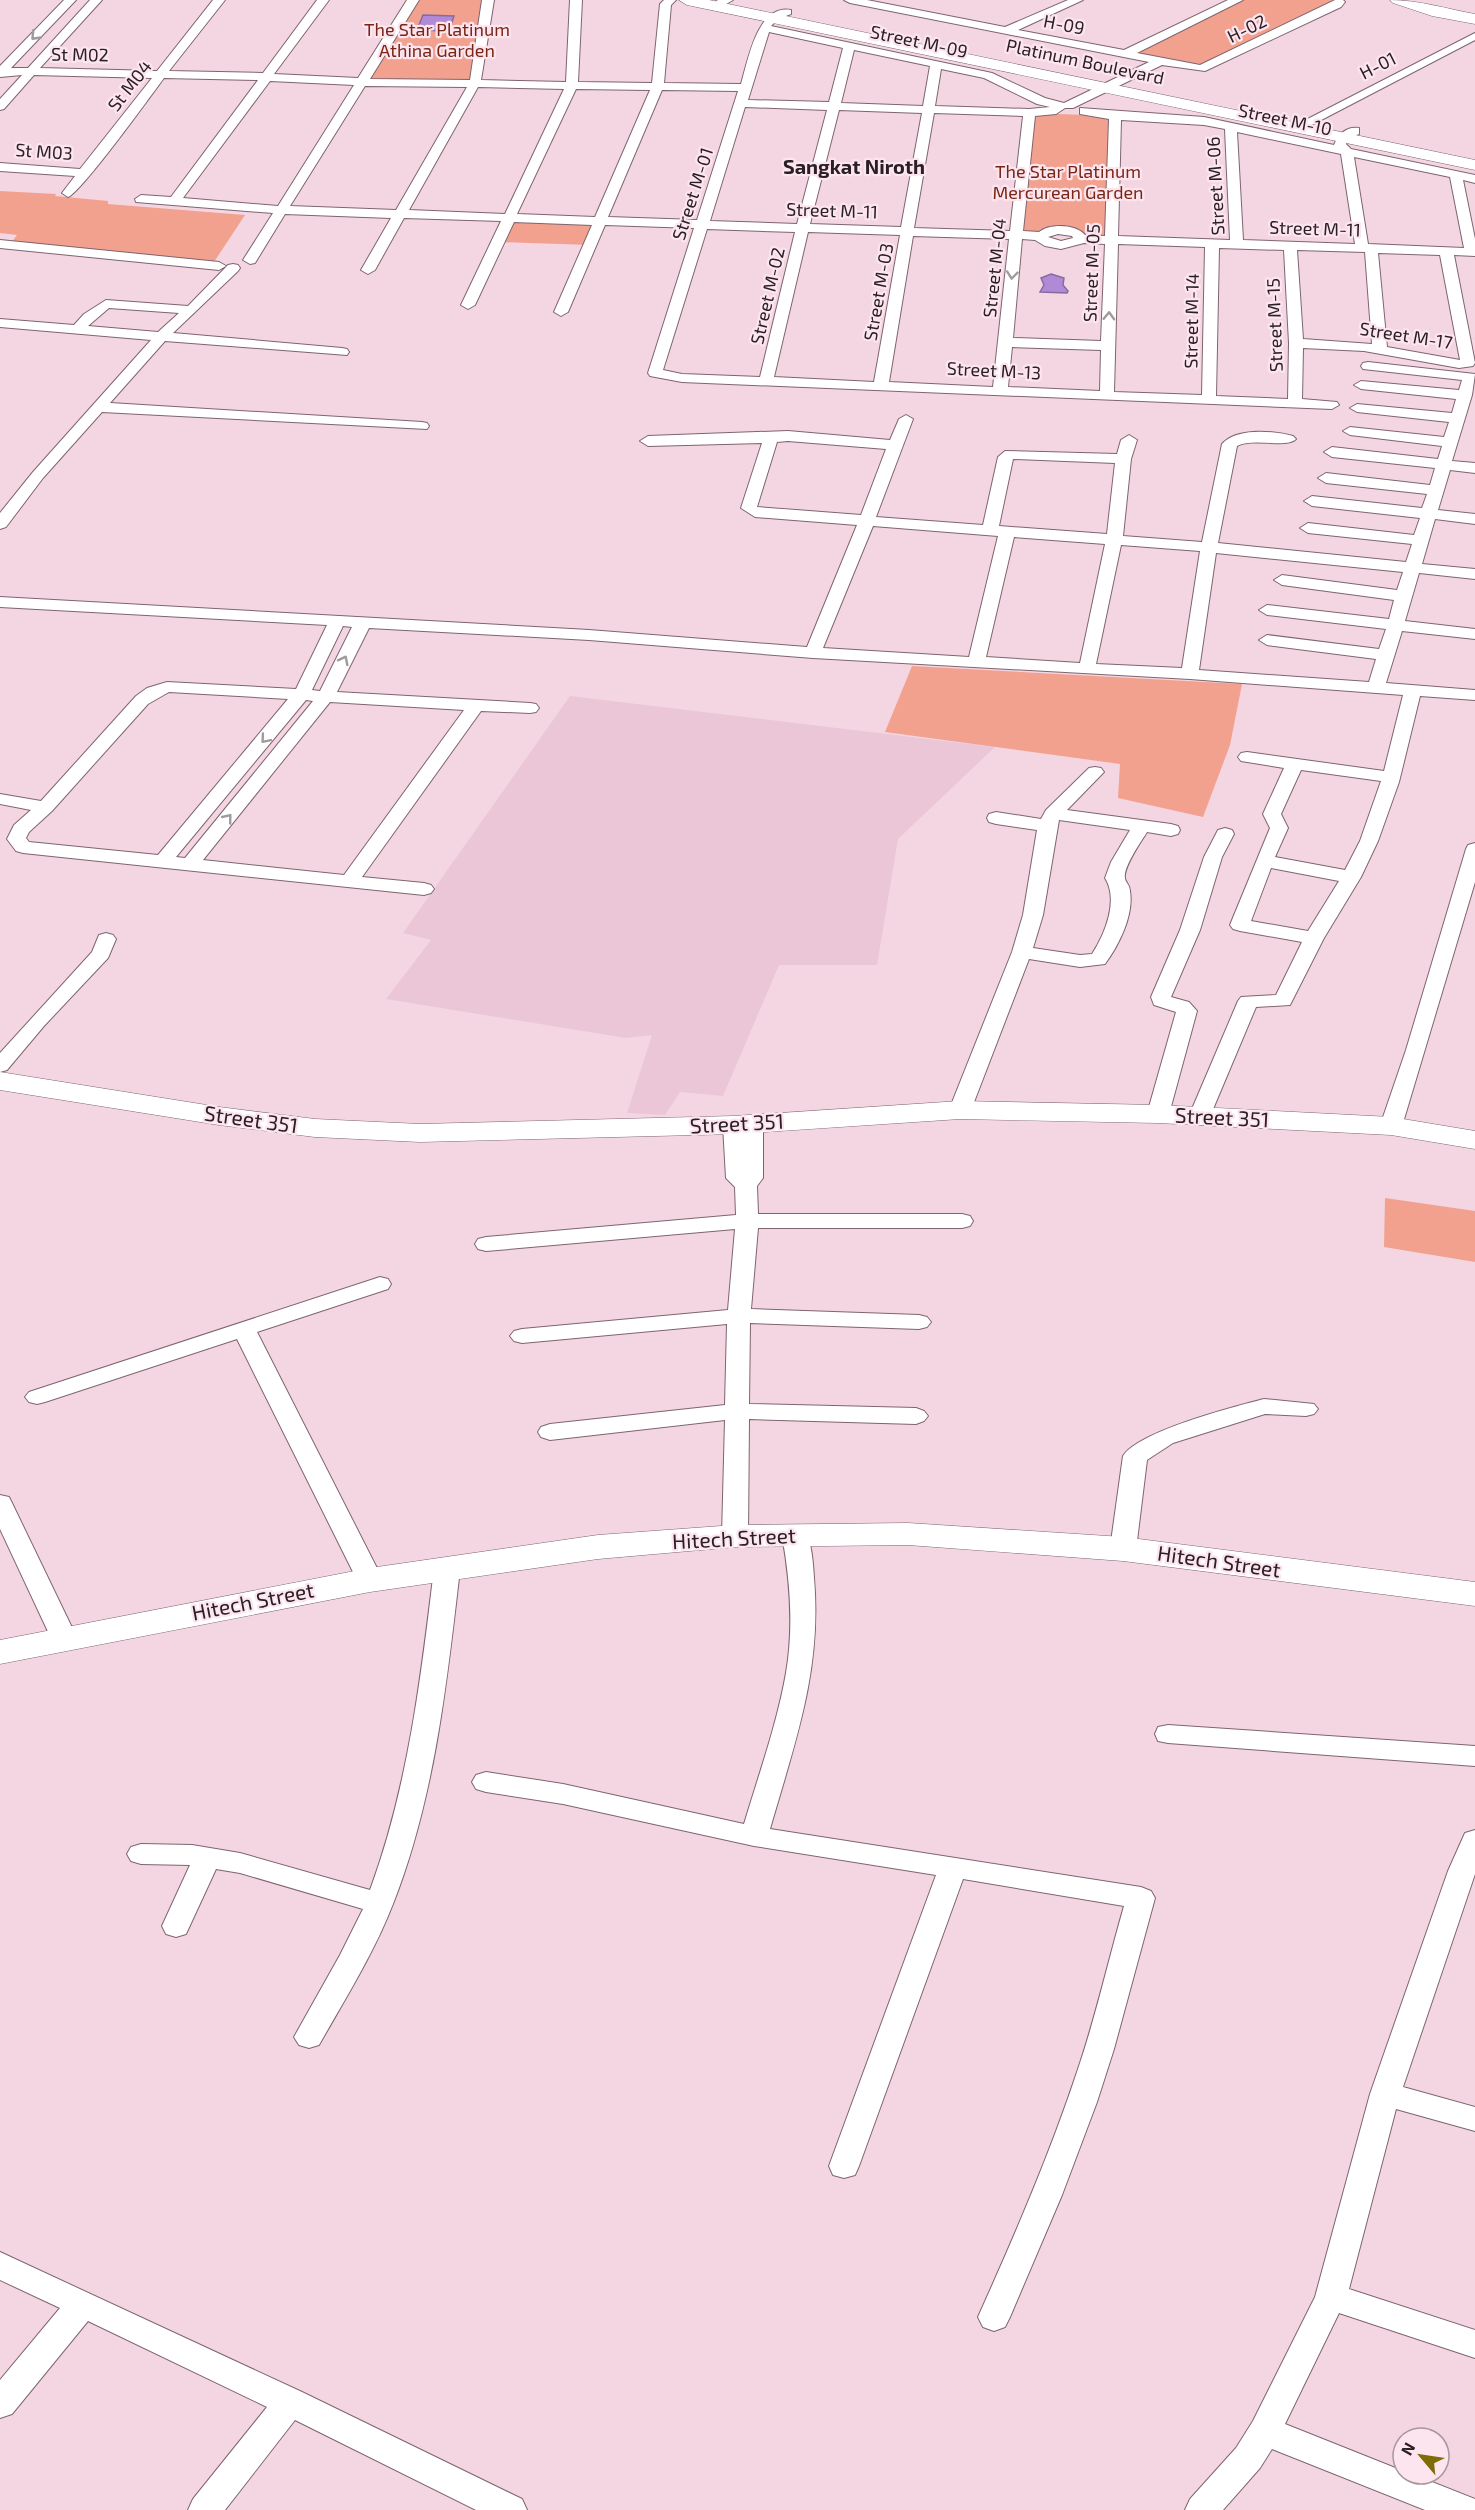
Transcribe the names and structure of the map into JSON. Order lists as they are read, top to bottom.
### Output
{
  "streets": {
    "street": [
      "H-09",
      "H-02",
      "Street M-09",
      "St M02",
      "Platinum Boulevard",
      "H-01",
      "St M04",
      "Street M-10",
      "St M03",
      "Street M-06",
      "Street M-01",
      "Street M-11",
      "Street M-04",
      "Street M-05",
      "Street M-03",
      "Street M-02",
      "Street M-14",
      "Street M-15",
      "Street M-17",
      "Street M-13",
      "Street 351",
      "Hitech Street"
    ]
  },
  "crossings": [
    ["H-09", "H-02"],
    ["Street M-09", "Platinum Boulevard"],
    ["Street M-09", "Street M-10"],
    ["Street M-09", "Street M-01"],
    ["Street M-09", "Street M-03"],
    ["Street M-09", "Street M-02"],
    ["St M02", "St M04"],
    ["St M02", "Street M-01"],
    ["Platinum Boulevard", "H-01"],
    ["Platinum Boulevard", "Street M-10"],
    ["Platinum Boulevard", "Street M-01"],
    ["St M04", "St M03"],
    ["Street M-10", "Street M-06"],
    ["Street M-10", "Street M-05"],
    ["Street M-06", "Street M-11"],
    ["Street M-01", "Street M-11"],
    ["Street M-01", "Street M-13"],
    ["Street M-11", "Street M-04"],
    ["Street M-11", "Street M-05"],
    ["Street M-11", "Street M-03"],
    ["Street M-11", "Street M-02"],
    ["Street M-11", "Street M-14"],
    ["Street M-11", "Street M-15"],
    ["Street M-11", "Street M-17"],
    ["Street M-04", "Street M-13"],
    ["Street M-05", "Street M-13"],
    ["Street M-03", "Street M-13"],
    ["Street M-02", "Street M-13"],
    ["Street M-14", "Street M-13"],
    ["Street M-15", "Street M-17"],
    ["Street M-15", "Street M-13"]
  ],
  "one_way": ["Street M-04", "Street M-05"],
  "districts": ["Sangkat Niroth"],
  "parks": ["The Star Platinum Athina Garden", "The Star Platinum Mercurean Garden"],
  "north": "top left"
}
